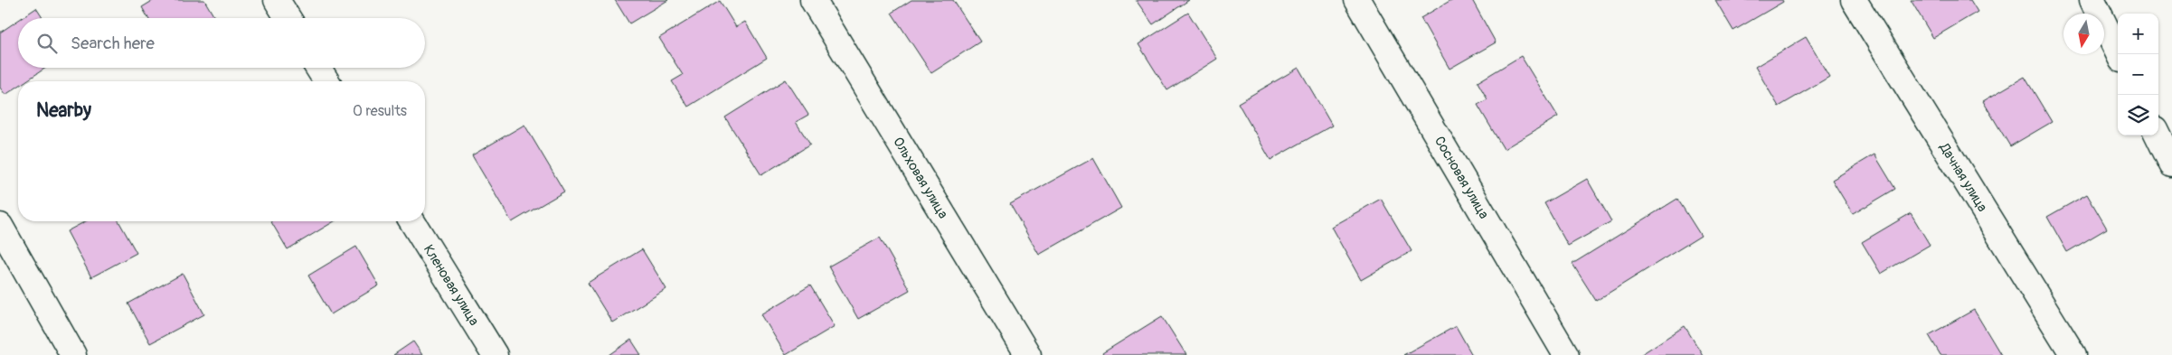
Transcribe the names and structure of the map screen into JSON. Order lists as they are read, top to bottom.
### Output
{
  "streets": {
    "street": [
      "Ольховая улица",
      "Сосновая улица",
      "Дачная улица",
      "Кленовая улица"
    ]
  },
  "north": "bottom",
  "page": {
    "map_buttons": ["+", "−"],
    "search": "Search here",
    "heading": ["Nearby", "0 results"]
  }
}
